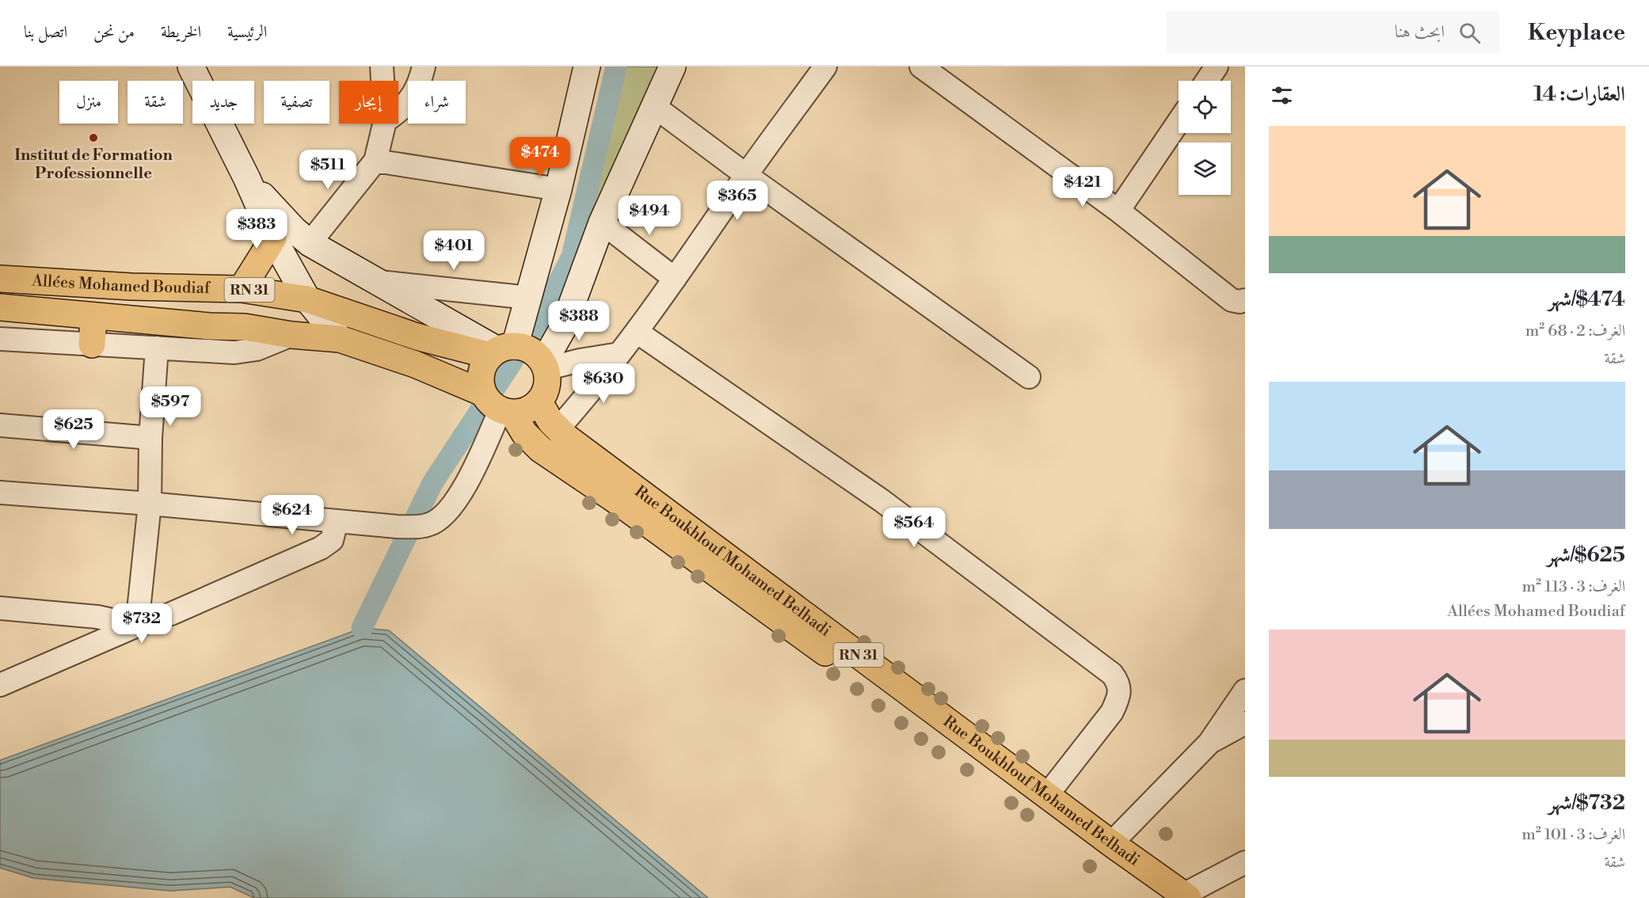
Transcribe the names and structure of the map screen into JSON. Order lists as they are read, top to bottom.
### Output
{
  "streets": {
    "main road": ["Allées Mohamed Boudiaf", "RN 31", "Rue Boukhlouf Mohamed Belhadi"]
  },
  "crossings": [
    ["Allées Mohamed Boudiaf", "Rue Boukhlouf Mohamed Belhadi"]
  ],
  "places": ["Institut de Formation Professionnelle"],
  "page": {
    "header": "Keyplace",
    "search": "ابحث هنا",
    "nav": [
      "الرئيسية",
      "الخريطة",
      "من نحن",
      "اتصل بنا"
    ],
    "heading": "العقارات: 14",
    "chip": [
      "شراء",
      "إيجار",
      "تصفية",
      "جديد",
      "شقة",
      "منزل"
    ],
    "list": [
      {
        "name": "$474/شهر",
        "note": "الغرف: 2 · 68 m² · شقة"
      },
      {
        "name": "$625/شهر",
        "note": "الغرف: 3 · 113 m² · Allées Mohamed Boudiaf"
      },
      {
        "name": "$732/شهر",
        "note": "الغرف: 3 · 101 m² · شقة"
      }
    ],
    "price": [
      "$474",
      "$511",
      "$421",
      "$365",
      "$494",
      "$383",
      "$401",
      "$388",
      "$630",
      "$597",
      "$625",
      "$624",
      "$564",
      "$732"
    ]
  }
}
